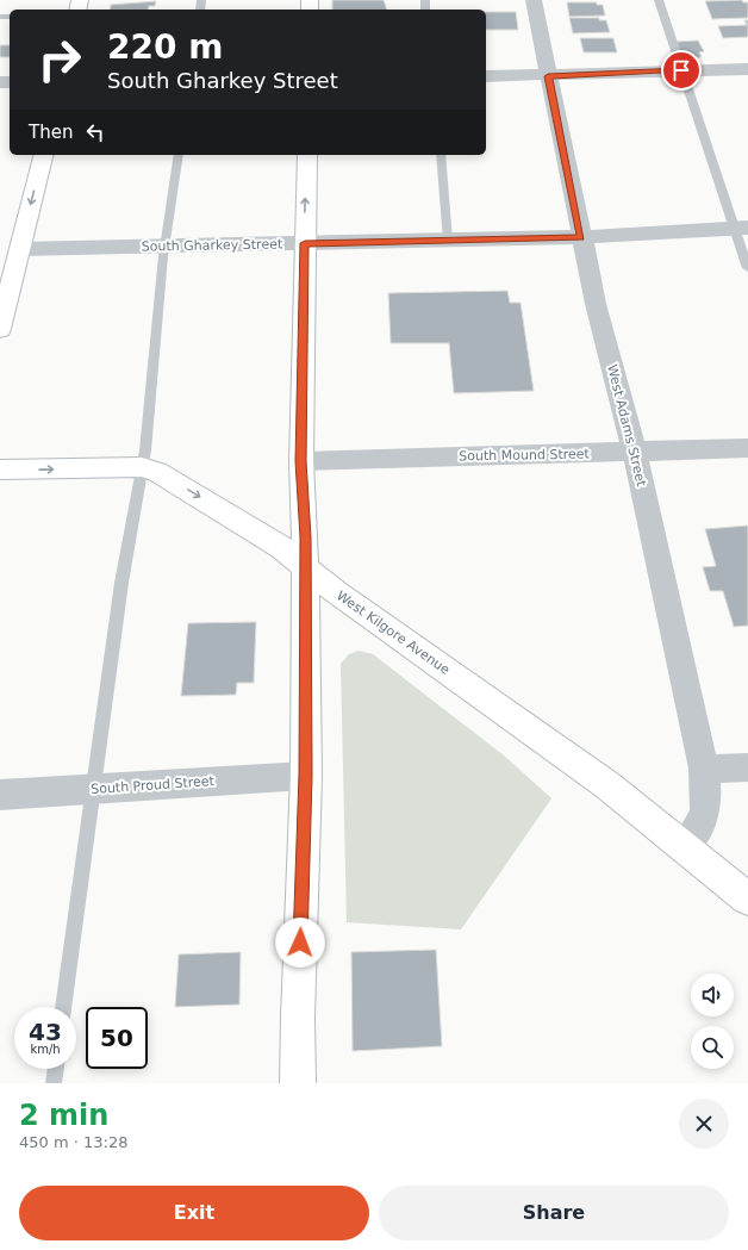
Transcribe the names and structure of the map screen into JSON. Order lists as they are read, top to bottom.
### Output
{
  "streets": {
    "main road": ["West Kilgore Avenue"],
    "street": [
      "South Gharkey Street",
      "West Adams Street",
      "South Mound Street",
      "South Proud Street"
    ]
  },
  "crossings": [
    ["South Gharkey Street", "West Adams Street"],
    ["West Adams Street", "South Mound Street"],
    ["West Adams Street", "West Kilgore Avenue"]
  ],
  "one_way": ["West Kilgore Avenue"],
  "page": {
    "turn": ["220 m", "South Gharkey Street"],
    "then": "Then",
    "speed": "43 km/h",
    "limit": "50",
    "heading": ["2 min", "450 m · 13:28"],
    "buttons": ["Exit", "Share"]
  }
}
